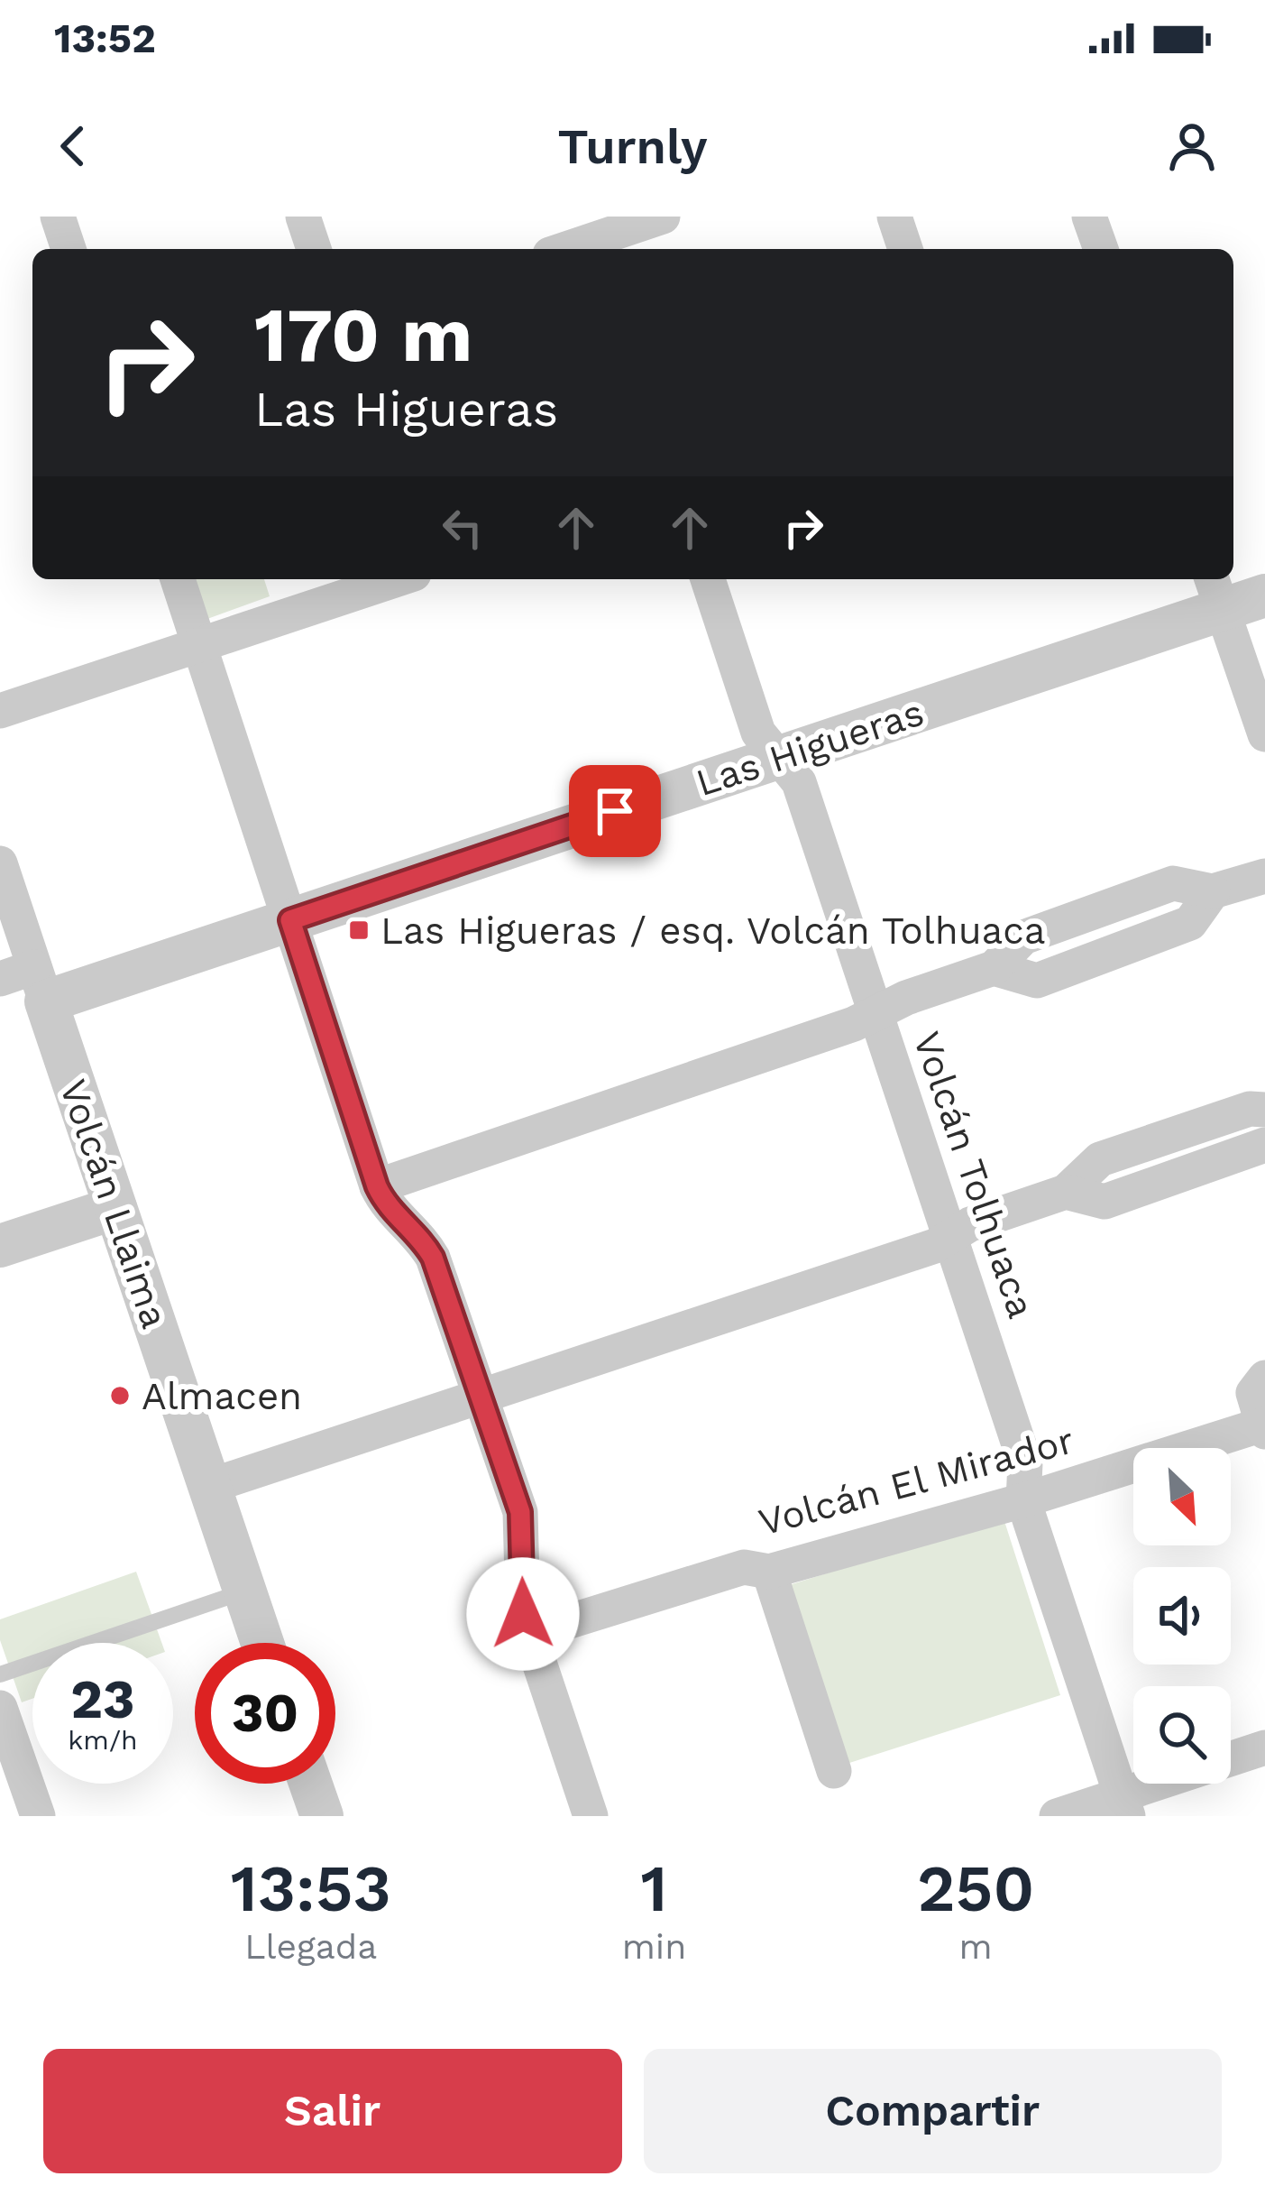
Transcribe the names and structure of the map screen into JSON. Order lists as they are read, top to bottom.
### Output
{
  "streets": {
    "street": [
      "Las Higueras",
      "Volcán Tolhuaca",
      "Volcán Llaima",
      "Volcán El Mirador"
    ]
  },
  "crossings": [
    ["Las Higueras", "Volcán Tolhuaca"],
    ["Las Higueras", "Volcán Llaima"],
    ["Volcán Tolhuaca", "Volcán El Mirador"]
  ],
  "places": {
    "transit": ["Las Higueras / esq. Volcán Tolhuaca"],
    "other": ["Almacen"]
  },
  "north": "bottom right",
  "page": {
    "status": "13:52",
    "header": "Turnly",
    "turn": ["170 m", "Las Higueras"],
    "speed": "23 km/h",
    "limit": "30",
    "eta": [
      "13:53",
      "Llegada",
      "1",
      "min",
      "250",
      "m"
    ],
    "buttons": ["Salir", "Compartir"]
  }
}
